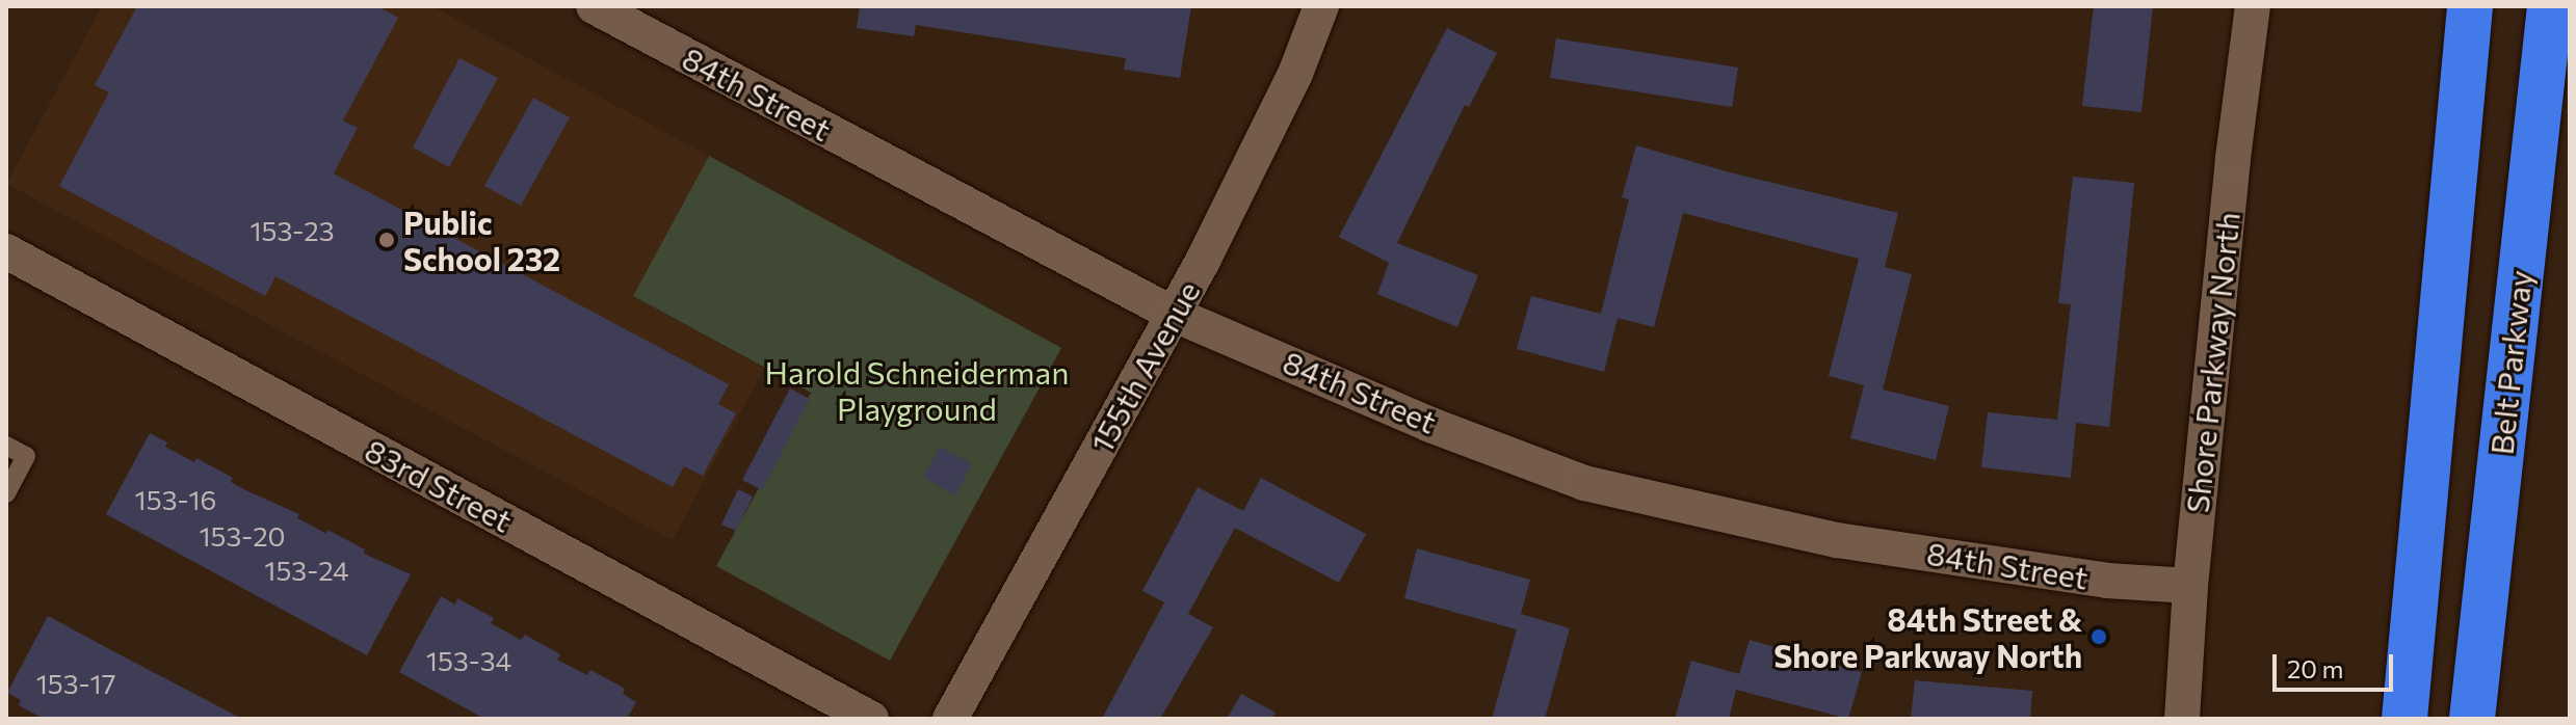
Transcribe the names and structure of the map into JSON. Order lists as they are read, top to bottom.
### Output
{
  "streets": {
    "highway": ["Belt Parkway"],
    "street": [
      "84th Street",
      "Shore Parkway North",
      "155th Avenue",
      "83rd Street"
    ]
  },
  "crossings": [
    ["84th Street", "Shore Parkway North"],
    ["84th Street", "155th Avenue"]
  ],
  "parks": ["Harold Schneiderman Playground"],
  "places": ["Public School 232", "84th Street & Shore Parkway North"],
  "house_numbers": [
    "153-23",
    "153-16",
    "153-20",
    "153-24",
    "153-34",
    "153-17"
  ],
  "scale_bar": "20 m"
}
